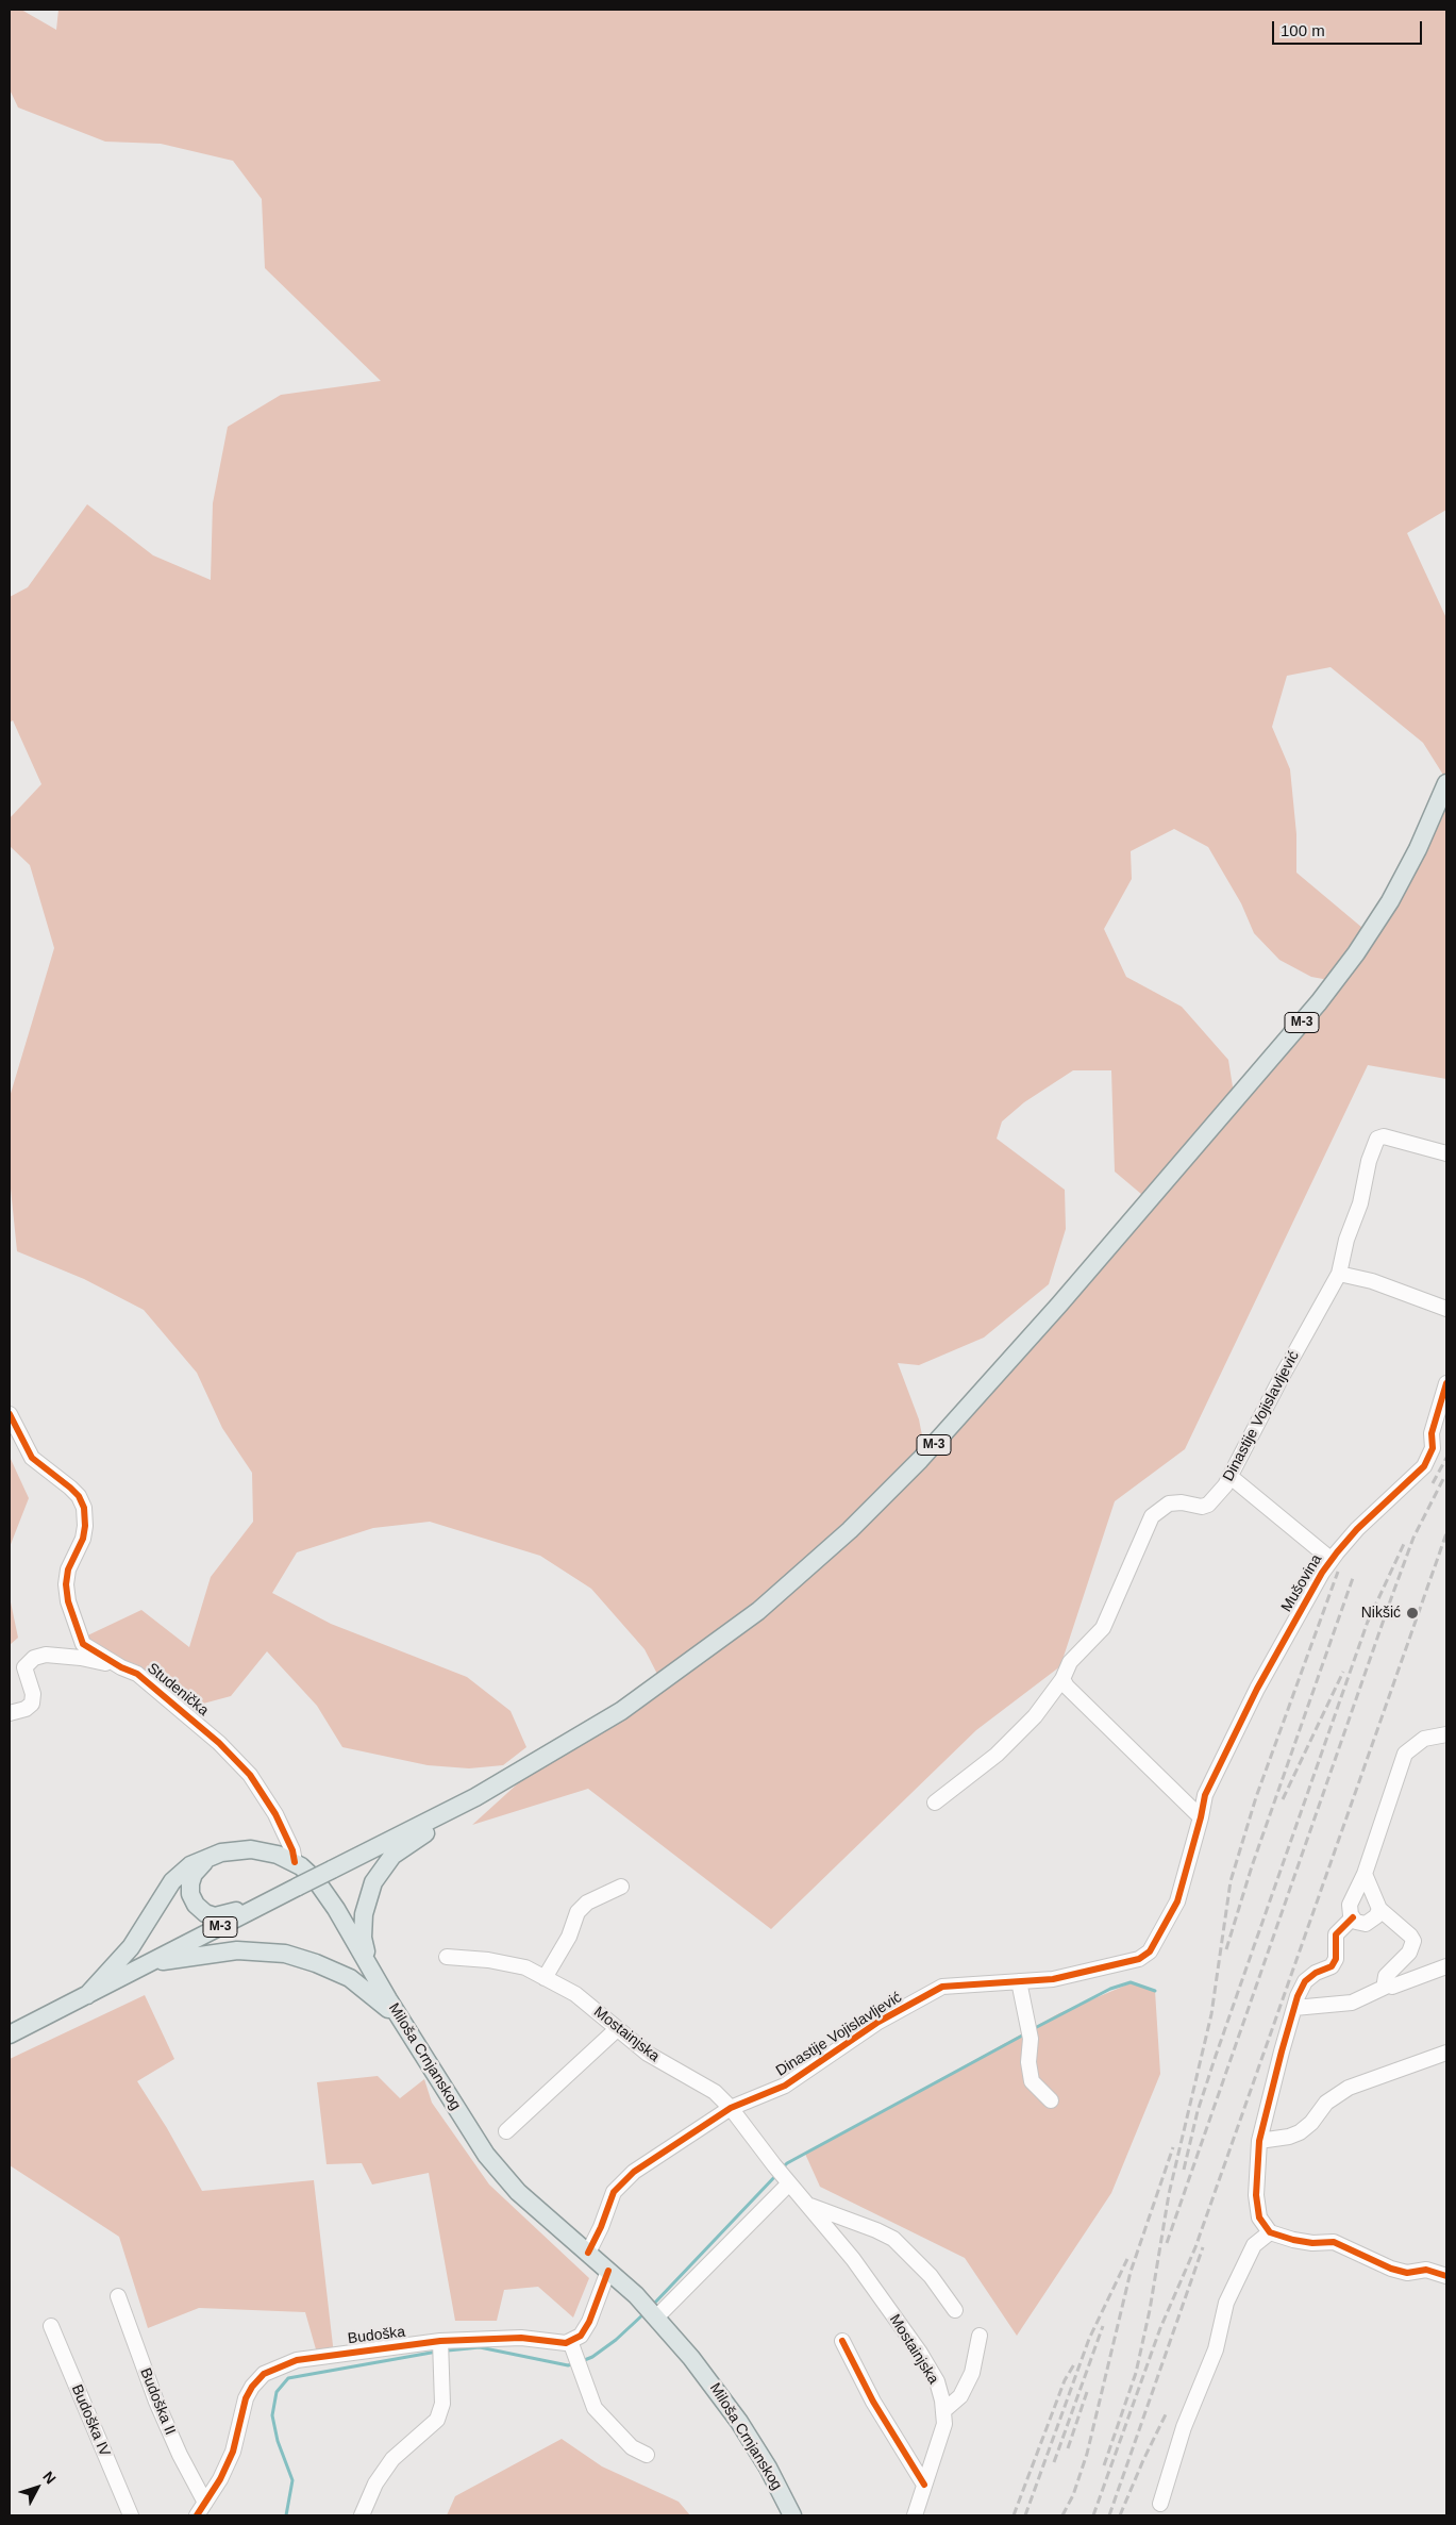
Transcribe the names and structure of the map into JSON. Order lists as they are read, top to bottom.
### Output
{
  "streets": {
    "main road": ["M-3", "Miloša Crnjanskog"],
    "street": [
      "Dinastije Vojislavljević",
      "Mušovina",
      "Studenička",
      "Mostainjska",
      "Budoška",
      "Budoška II",
      "Budoška IV"
    ]
  },
  "crossings": [
    ["M-3", "Miloša Crnjanskog"],
    ["Dinastije Vojislavljević", "Mušovina"],
    ["Dinastije Vojislavljević", "Mostainjska"],
    ["Dinastije Vojislavljević", "Miloša Crnjanskog"],
    ["Studenička", "Miloša Crnjanskog"],
    ["Budoška", "Budoška II"]
  ],
  "places": ["Nikšić"],
  "scale_bar": "100 m",
  "north": "top right"
}
